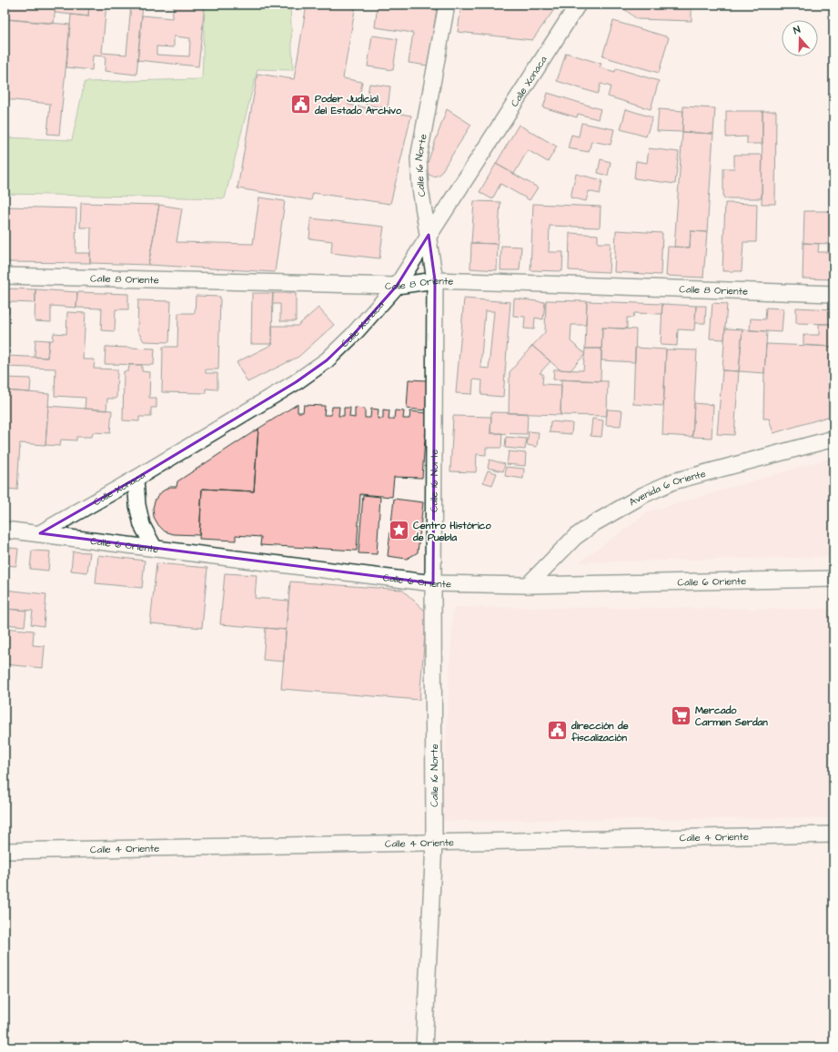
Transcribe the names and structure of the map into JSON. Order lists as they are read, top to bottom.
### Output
{
  "streets": {
    "street": [
      "Calle Xonaca",
      "Calle 16 Norte",
      "Calle 8 Oriente",
      "Avenida 6 Oriente",
      "Calle 6 Oriente",
      "Calle 4 Oriente"
    ]
  },
  "crossings": [
    ["Calle Xonaca", "Calle 16 Norte"],
    ["Calle Xonaca", "Calle 8 Oriente"],
    ["Calle Xonaca", "Calle 6 Oriente"],
    ["Calle 16 Norte", "Calle 8 Oriente"],
    ["Calle 16 Norte", "Calle 6 Oriente"],
    ["Calle 16 Norte", "Calle 4 Oriente"],
    ["Avenida 6 Oriente", "Calle 6 Oriente"]
  ],
  "places": {
    "public building": ["Poder Judicial del Estado Archivo", "dirección de fiscalización"],
    "place": ["Centro Histórico de Puebla"],
    "supermarket": ["Mercado Carmen Serdan"]
  },
  "north": "top"
}
